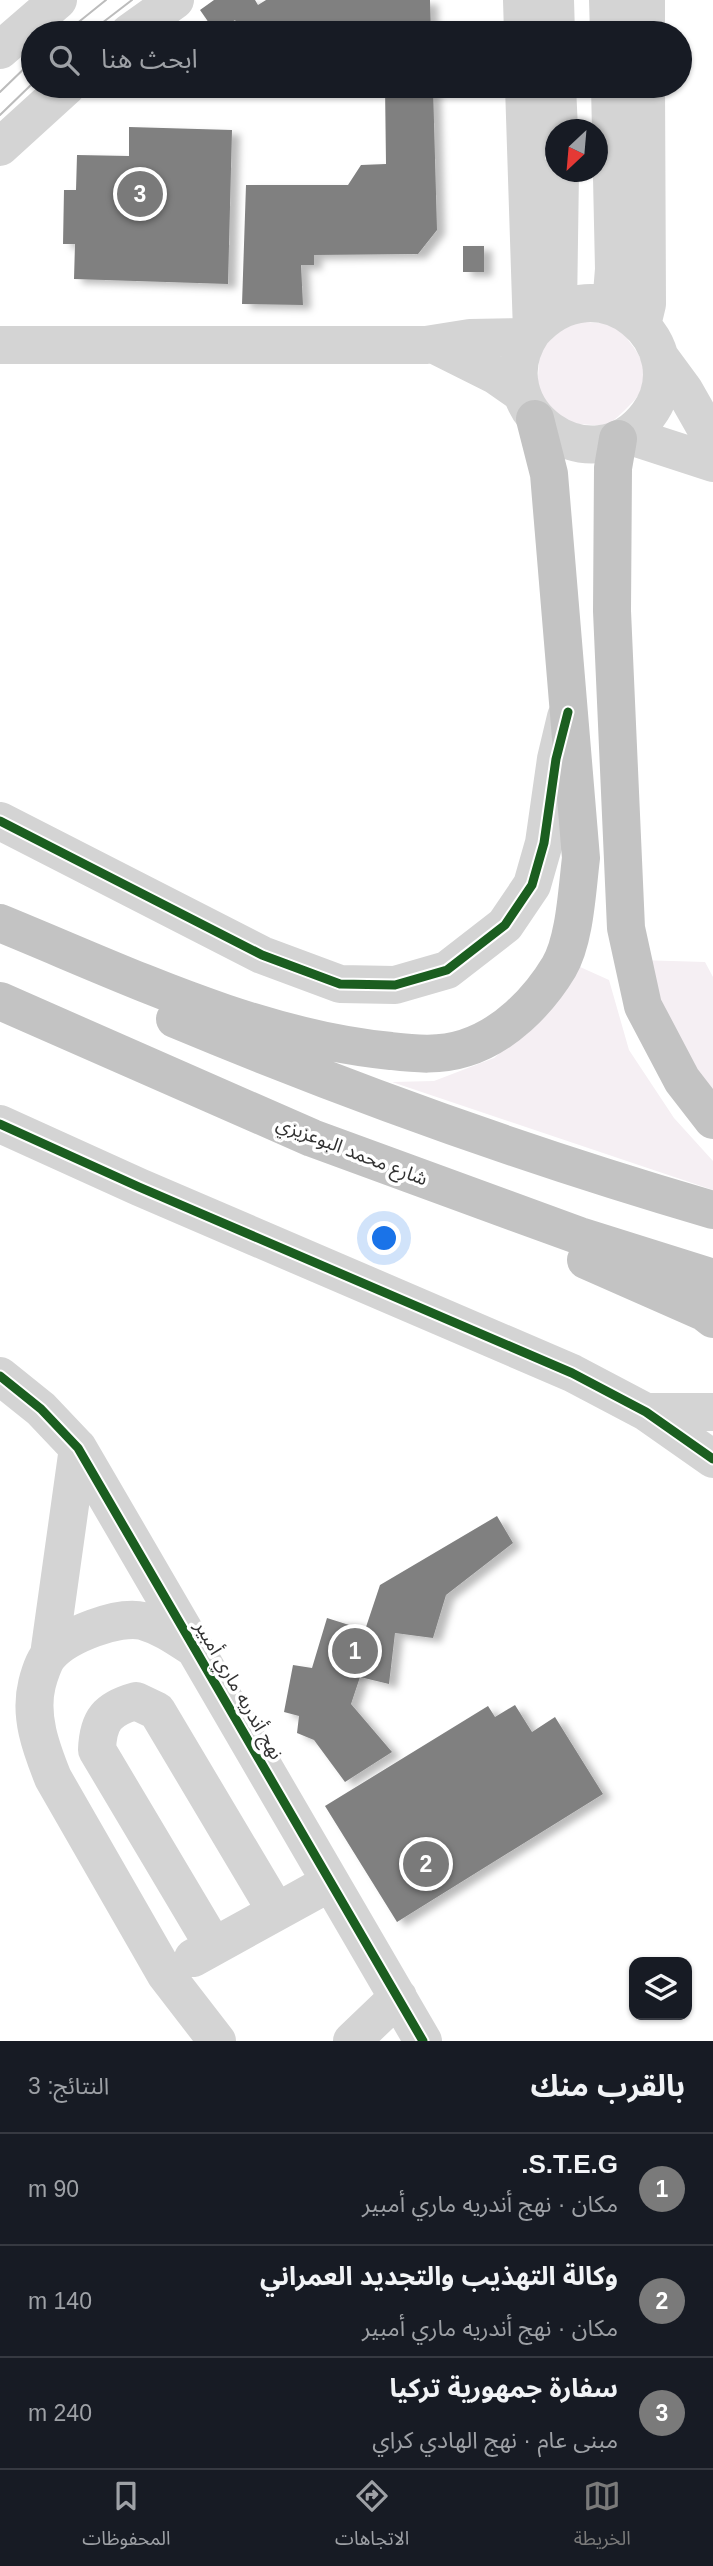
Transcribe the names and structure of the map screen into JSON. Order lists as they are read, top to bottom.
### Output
{
  "streets": {
    "highway": ["شارع محمد البوعزيزي"],
    "street": ["نهج أندريه ماري أمبير"]
  },
  "north": "bottom left",
  "page": {
    "search": "ابحث هنا",
    "pins": ["3", "1", "2"],
    "heading": ["بالقرب منك", "النتائج: 3"],
    "list": [
      {
        "mark": "1",
        "name": "S.T.E.G.",
        "note": "مكان · نهج أندريه ماري أمبير",
        "value": "90 m"
      },
      {
        "mark": "2",
        "name": "وكالة التهذيب والتجديد العمراني",
        "note": "مكان · نهج أندريه ماري أمبير",
        "value": "140 m"
      },
      {
        "mark": "3",
        "name": "سفارة جمهورية تركيا",
        "note": "مبنى عام · نهج الهادي كراي",
        "value": "240 m"
      }
    ],
    "nav": ["الخريطة", "الاتجاهات", "المحفوظات"]
  }
}
